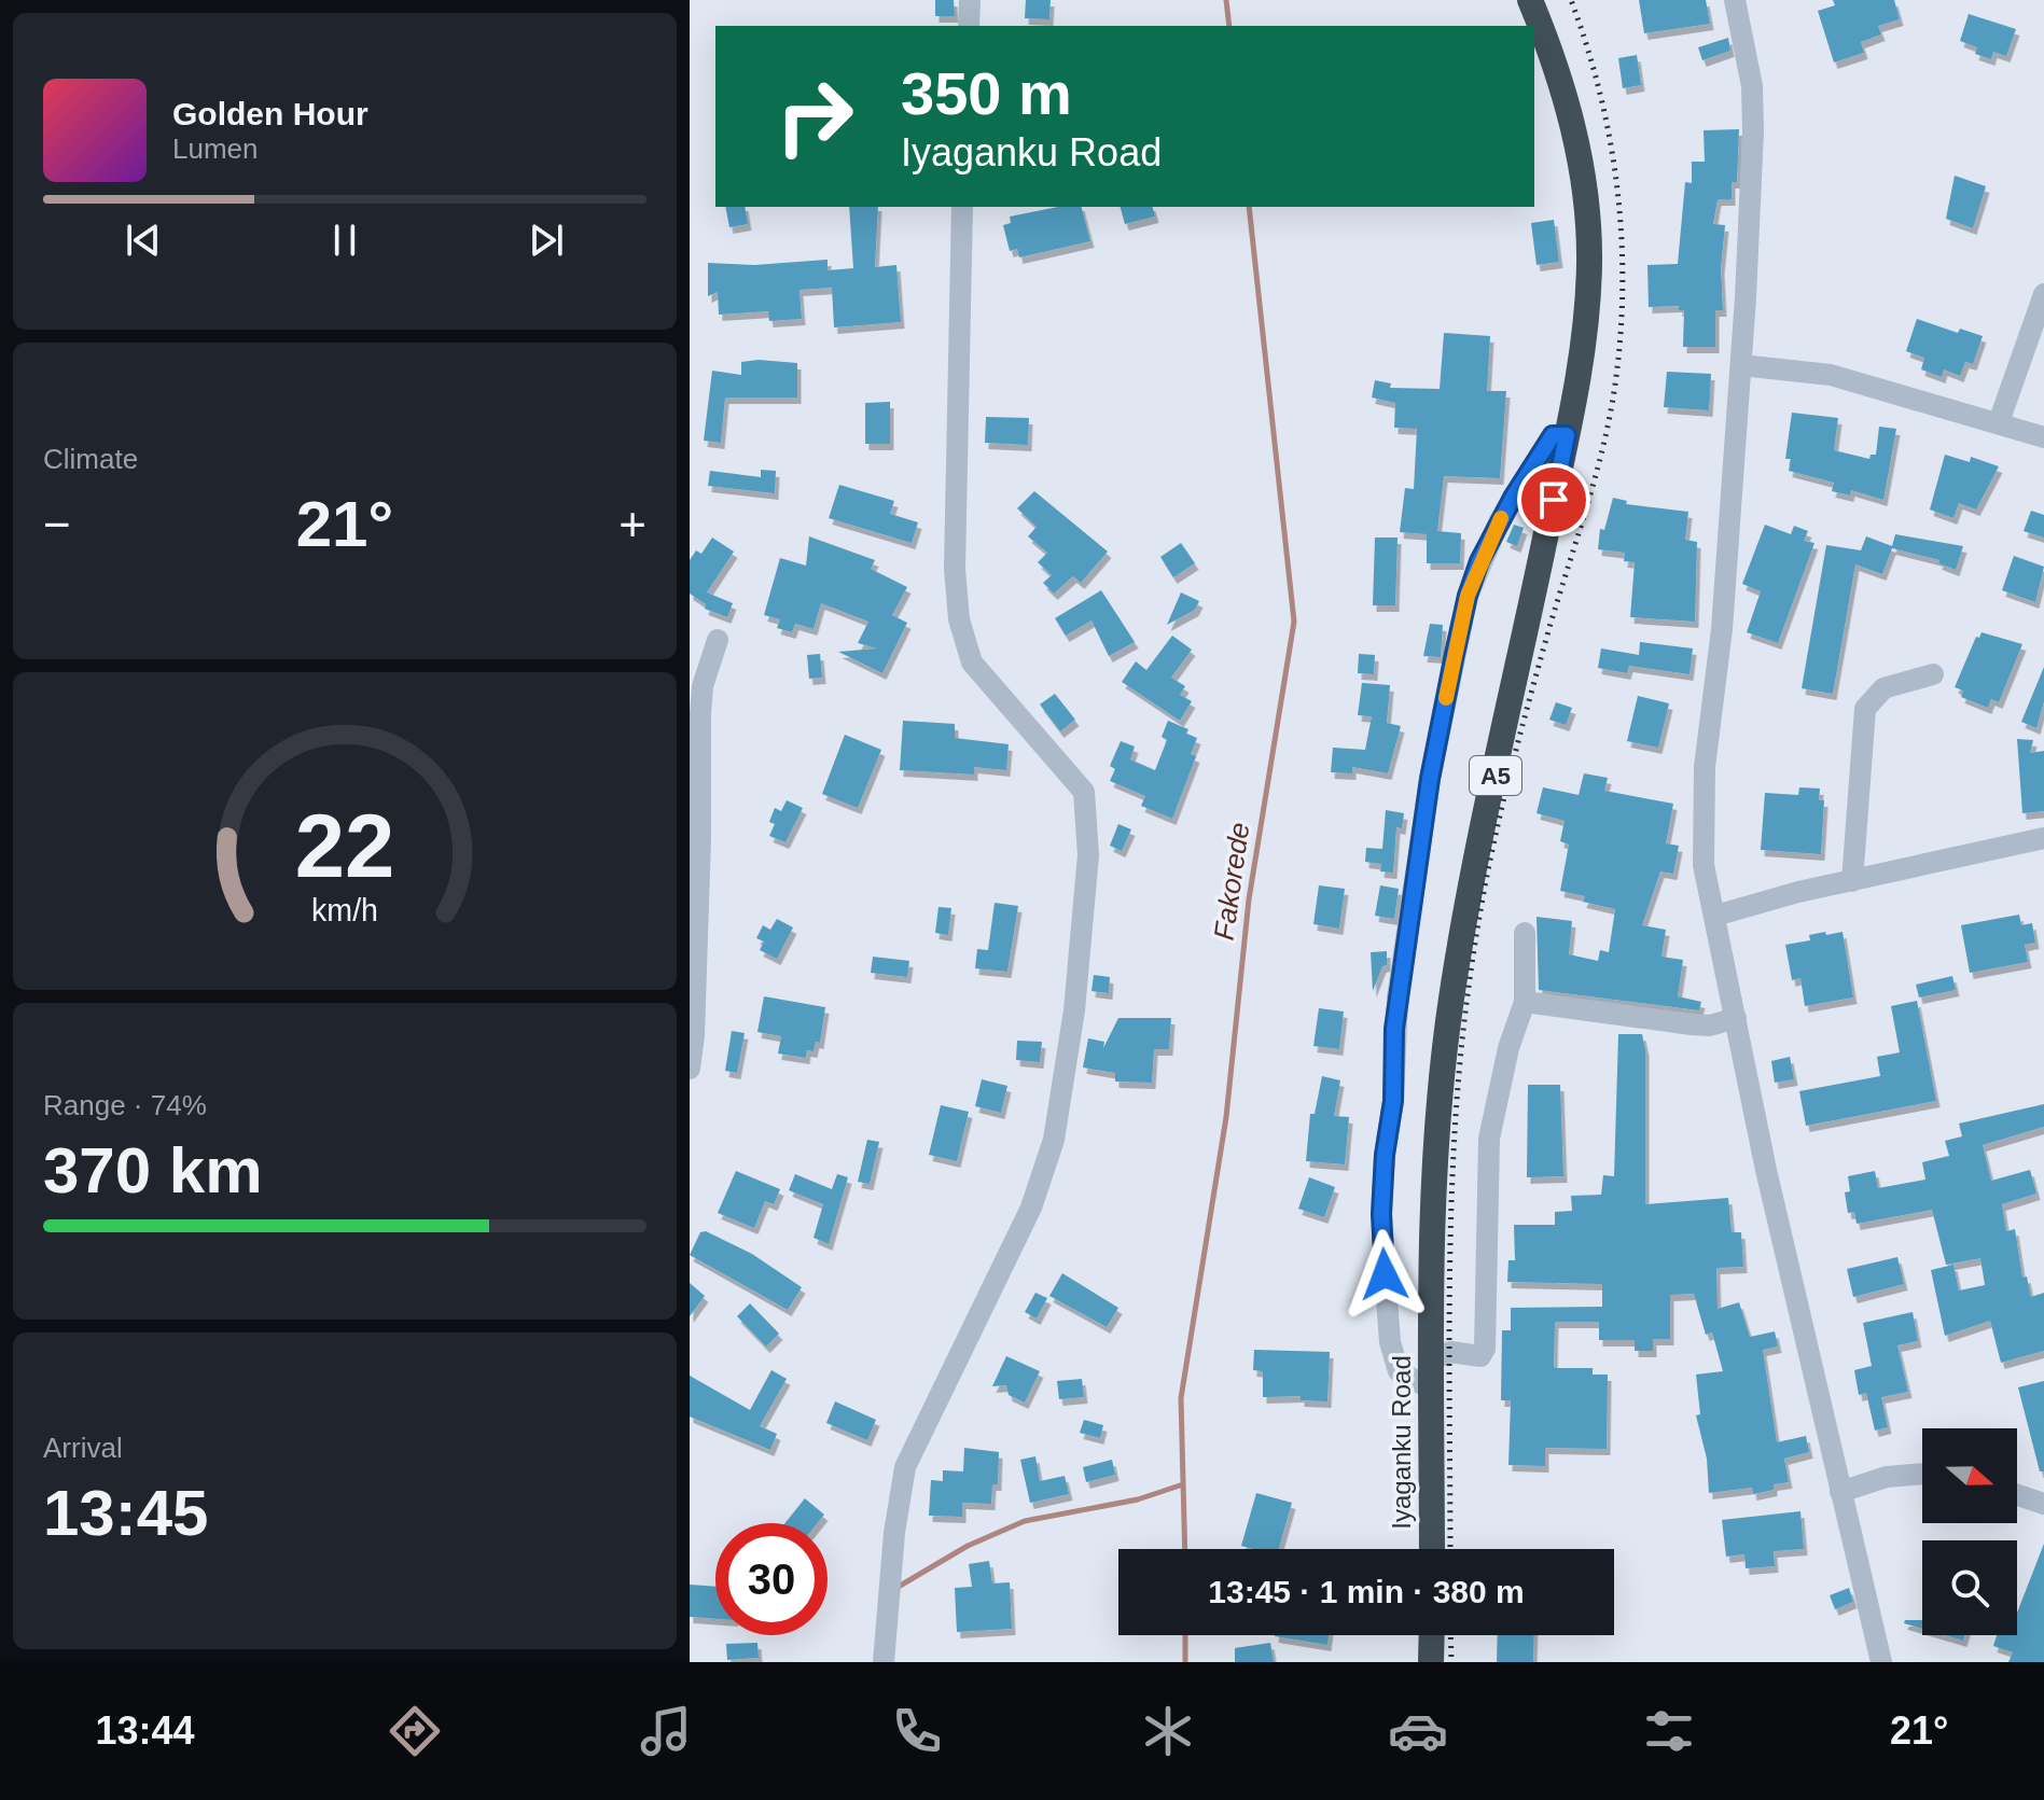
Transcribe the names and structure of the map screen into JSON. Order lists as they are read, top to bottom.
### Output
{
  "streets": {
    "highway": ["A5", "Iyaganku Road"]
  },
  "water": ["Fakorede"],
  "north": "right",
  "page": {
    "turn": ["350 m", "Iyaganku Road"],
    "song": ["Golden Hour", "Lumen"],
    "tile": [
      "Climate",
      ["Range · 74%", "370 km"],
      ["Arrival", "13:45"]
    ],
    "heat": ["−", "21°", "+"],
    "limit": "30",
    "trip": "13:45 · 1 min · 380 m",
    "tabs": ["13:44", "21°"],
    "gauge": ["22", "km/h"]
  }
}
